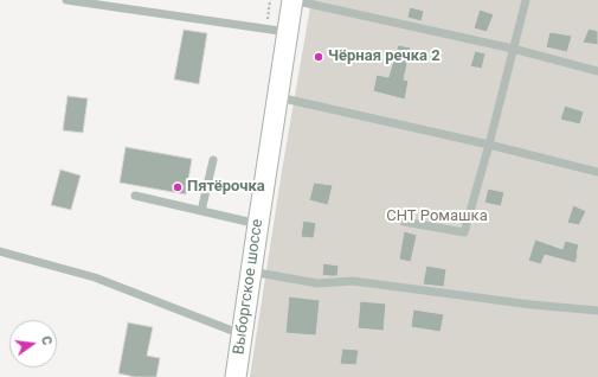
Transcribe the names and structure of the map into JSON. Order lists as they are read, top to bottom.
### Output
{
  "streets": {
    "main road": ["Выборгское шоссе"]
  },
  "parks": ["СНТ Ромашка"],
  "places": ["Чёрная речка 2", "Пятёрочка"],
  "north": "right"
}
